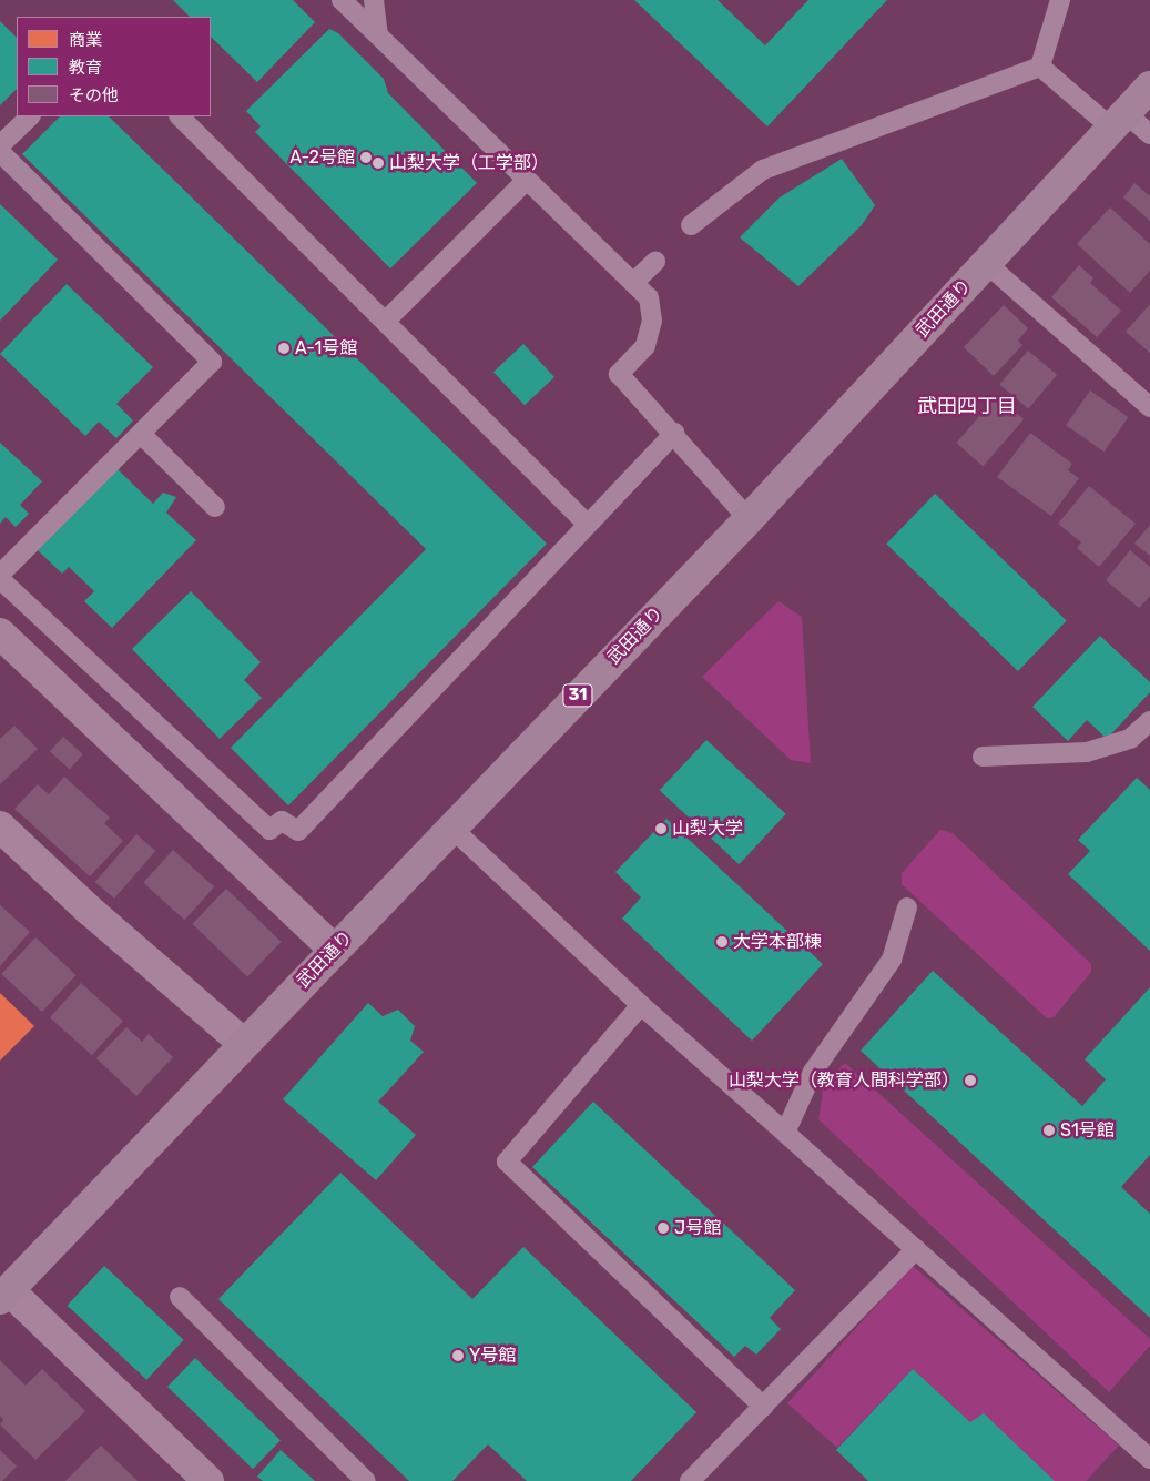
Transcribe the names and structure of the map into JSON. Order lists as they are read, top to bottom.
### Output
{
  "streets": {
    "main road": ["武田通り", "31"]
  },
  "districts": ["武田四丁目"],
  "places": [
    "A-2号館",
    "山梨大学（工学部）",
    "A-1号館",
    "山梨大学",
    "大学本部棟",
    "山梨大学（教育人間科学部）",
    "S1号館",
    "J号館",
    "Y号館"
  ],
  "legend": ["商業", "教育", "その他"]
}
